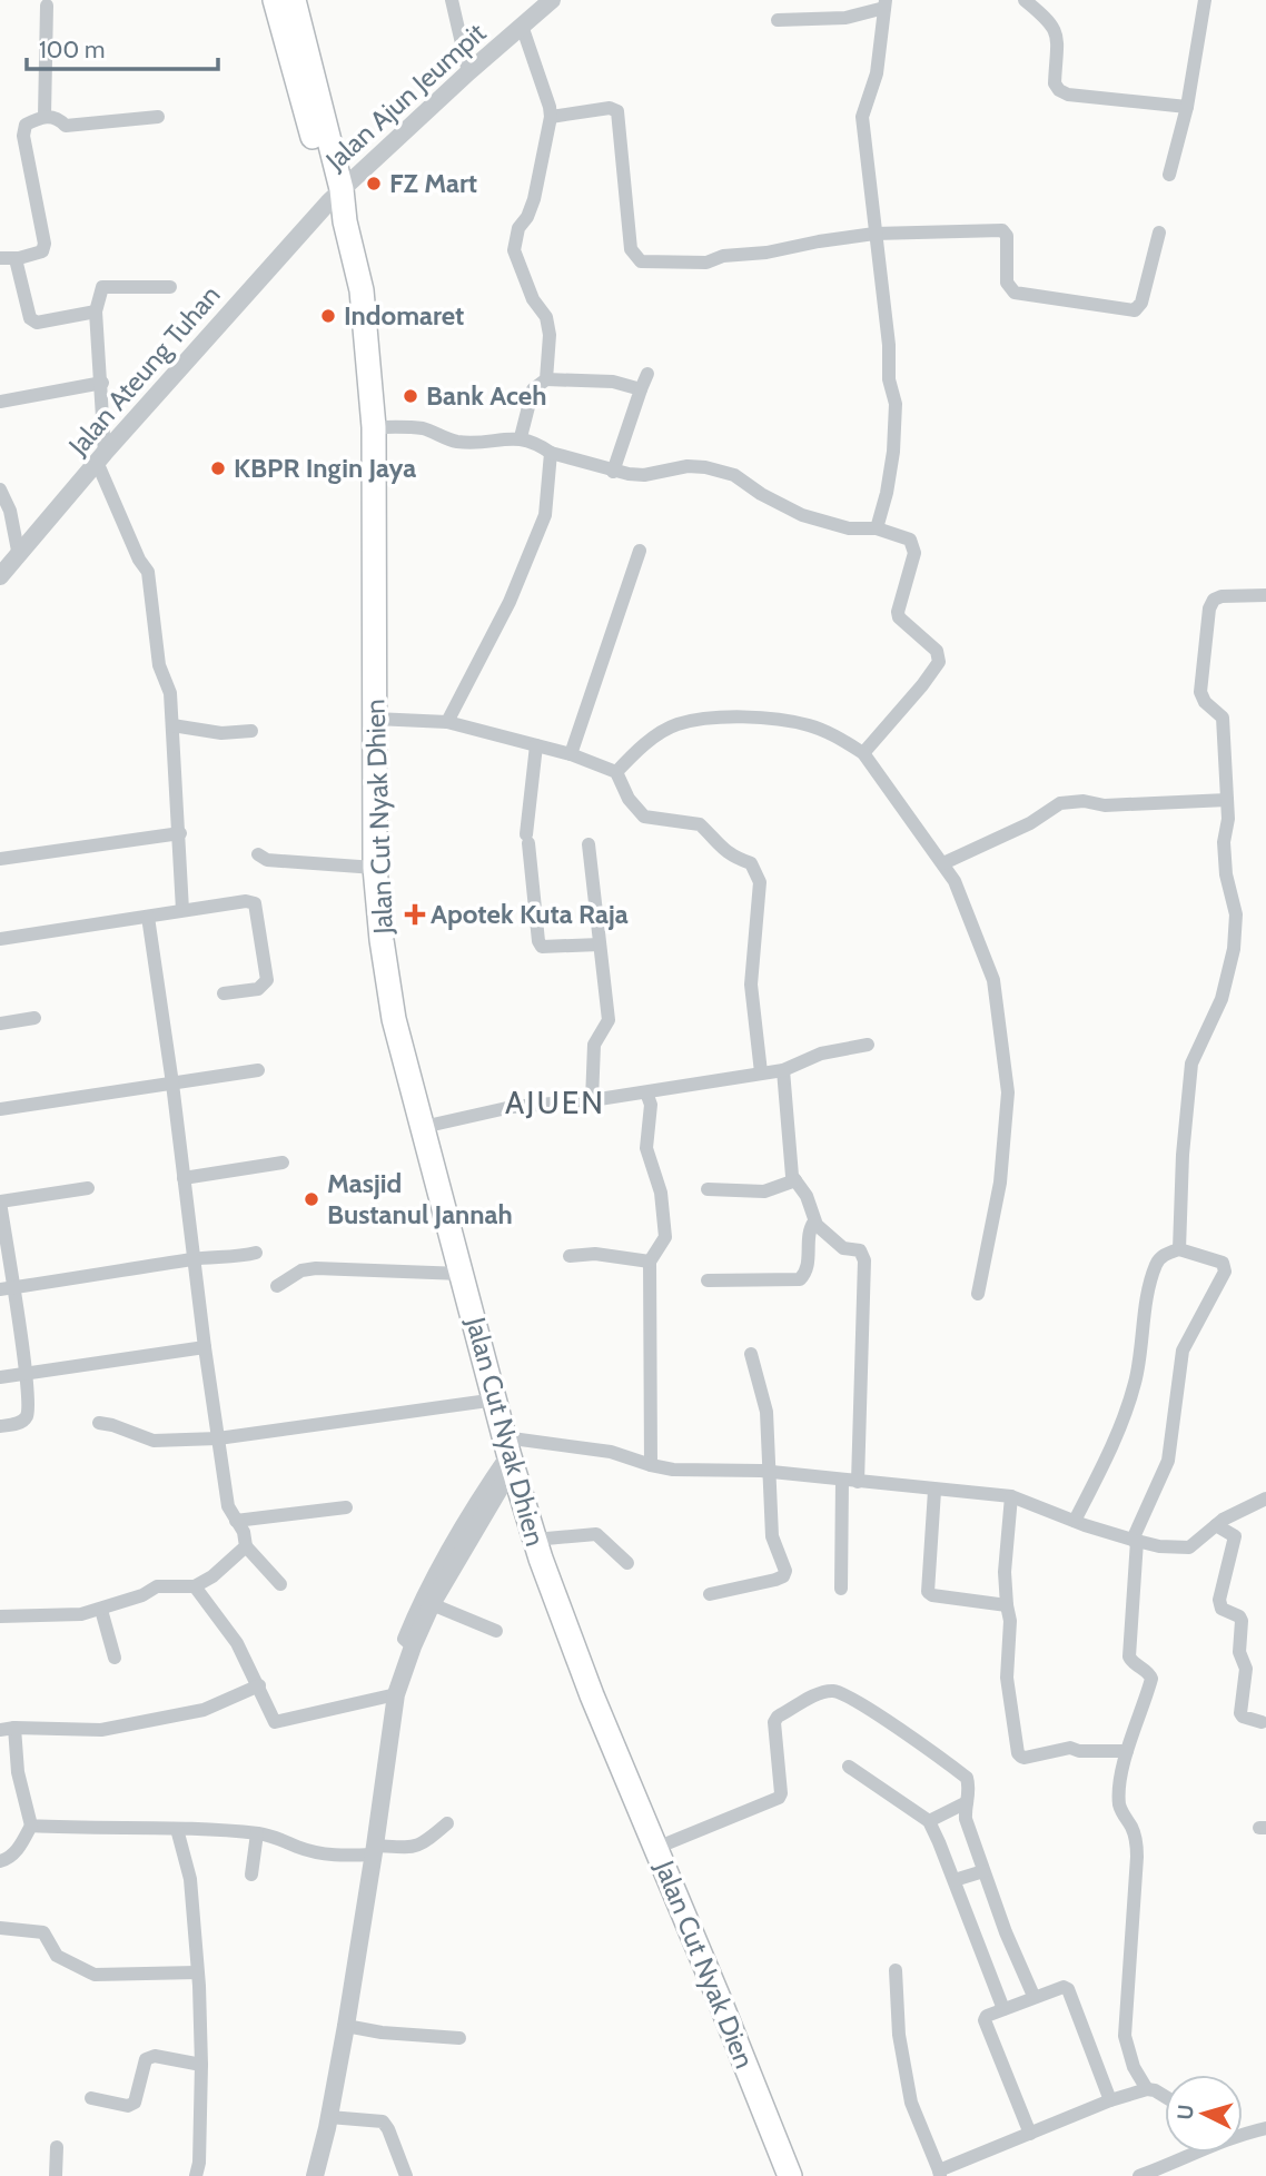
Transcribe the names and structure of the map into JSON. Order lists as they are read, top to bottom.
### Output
{
  "streets": {
    "highway": ["Jalan Cut Nyak Dhien", "Jalan Cut Nyak Dien"],
    "street": ["Jalan Ajun Jeumpit", "Jalan Ateung Tuhan"]
  },
  "crossings": [
    ["Jalan Ajun Jeumpit", "Jalan Ateung Tuhan"],
    ["Jalan Ajun Jeumpit", "Jalan Cut Nyak Dhien"],
    ["Jalan Ateung Tuhan", "Jalan Cut Nyak Dhien"],
    ["Jalan Cut Nyak Dhien", "Jalan Cut Nyak Dien"]
  ],
  "districts": ["AJUEN"],
  "places": {
    "other": [
      "FZ Mart",
      "Indomaret",
      "Bank Aceh",
      "KBPR Ingin Jaya",
      "Masjid Bustanul Jannah"
    ],
    "health": ["Apotek Kuta Raja"]
  },
  "scale_bar": "100 m",
  "north": "left"
}
